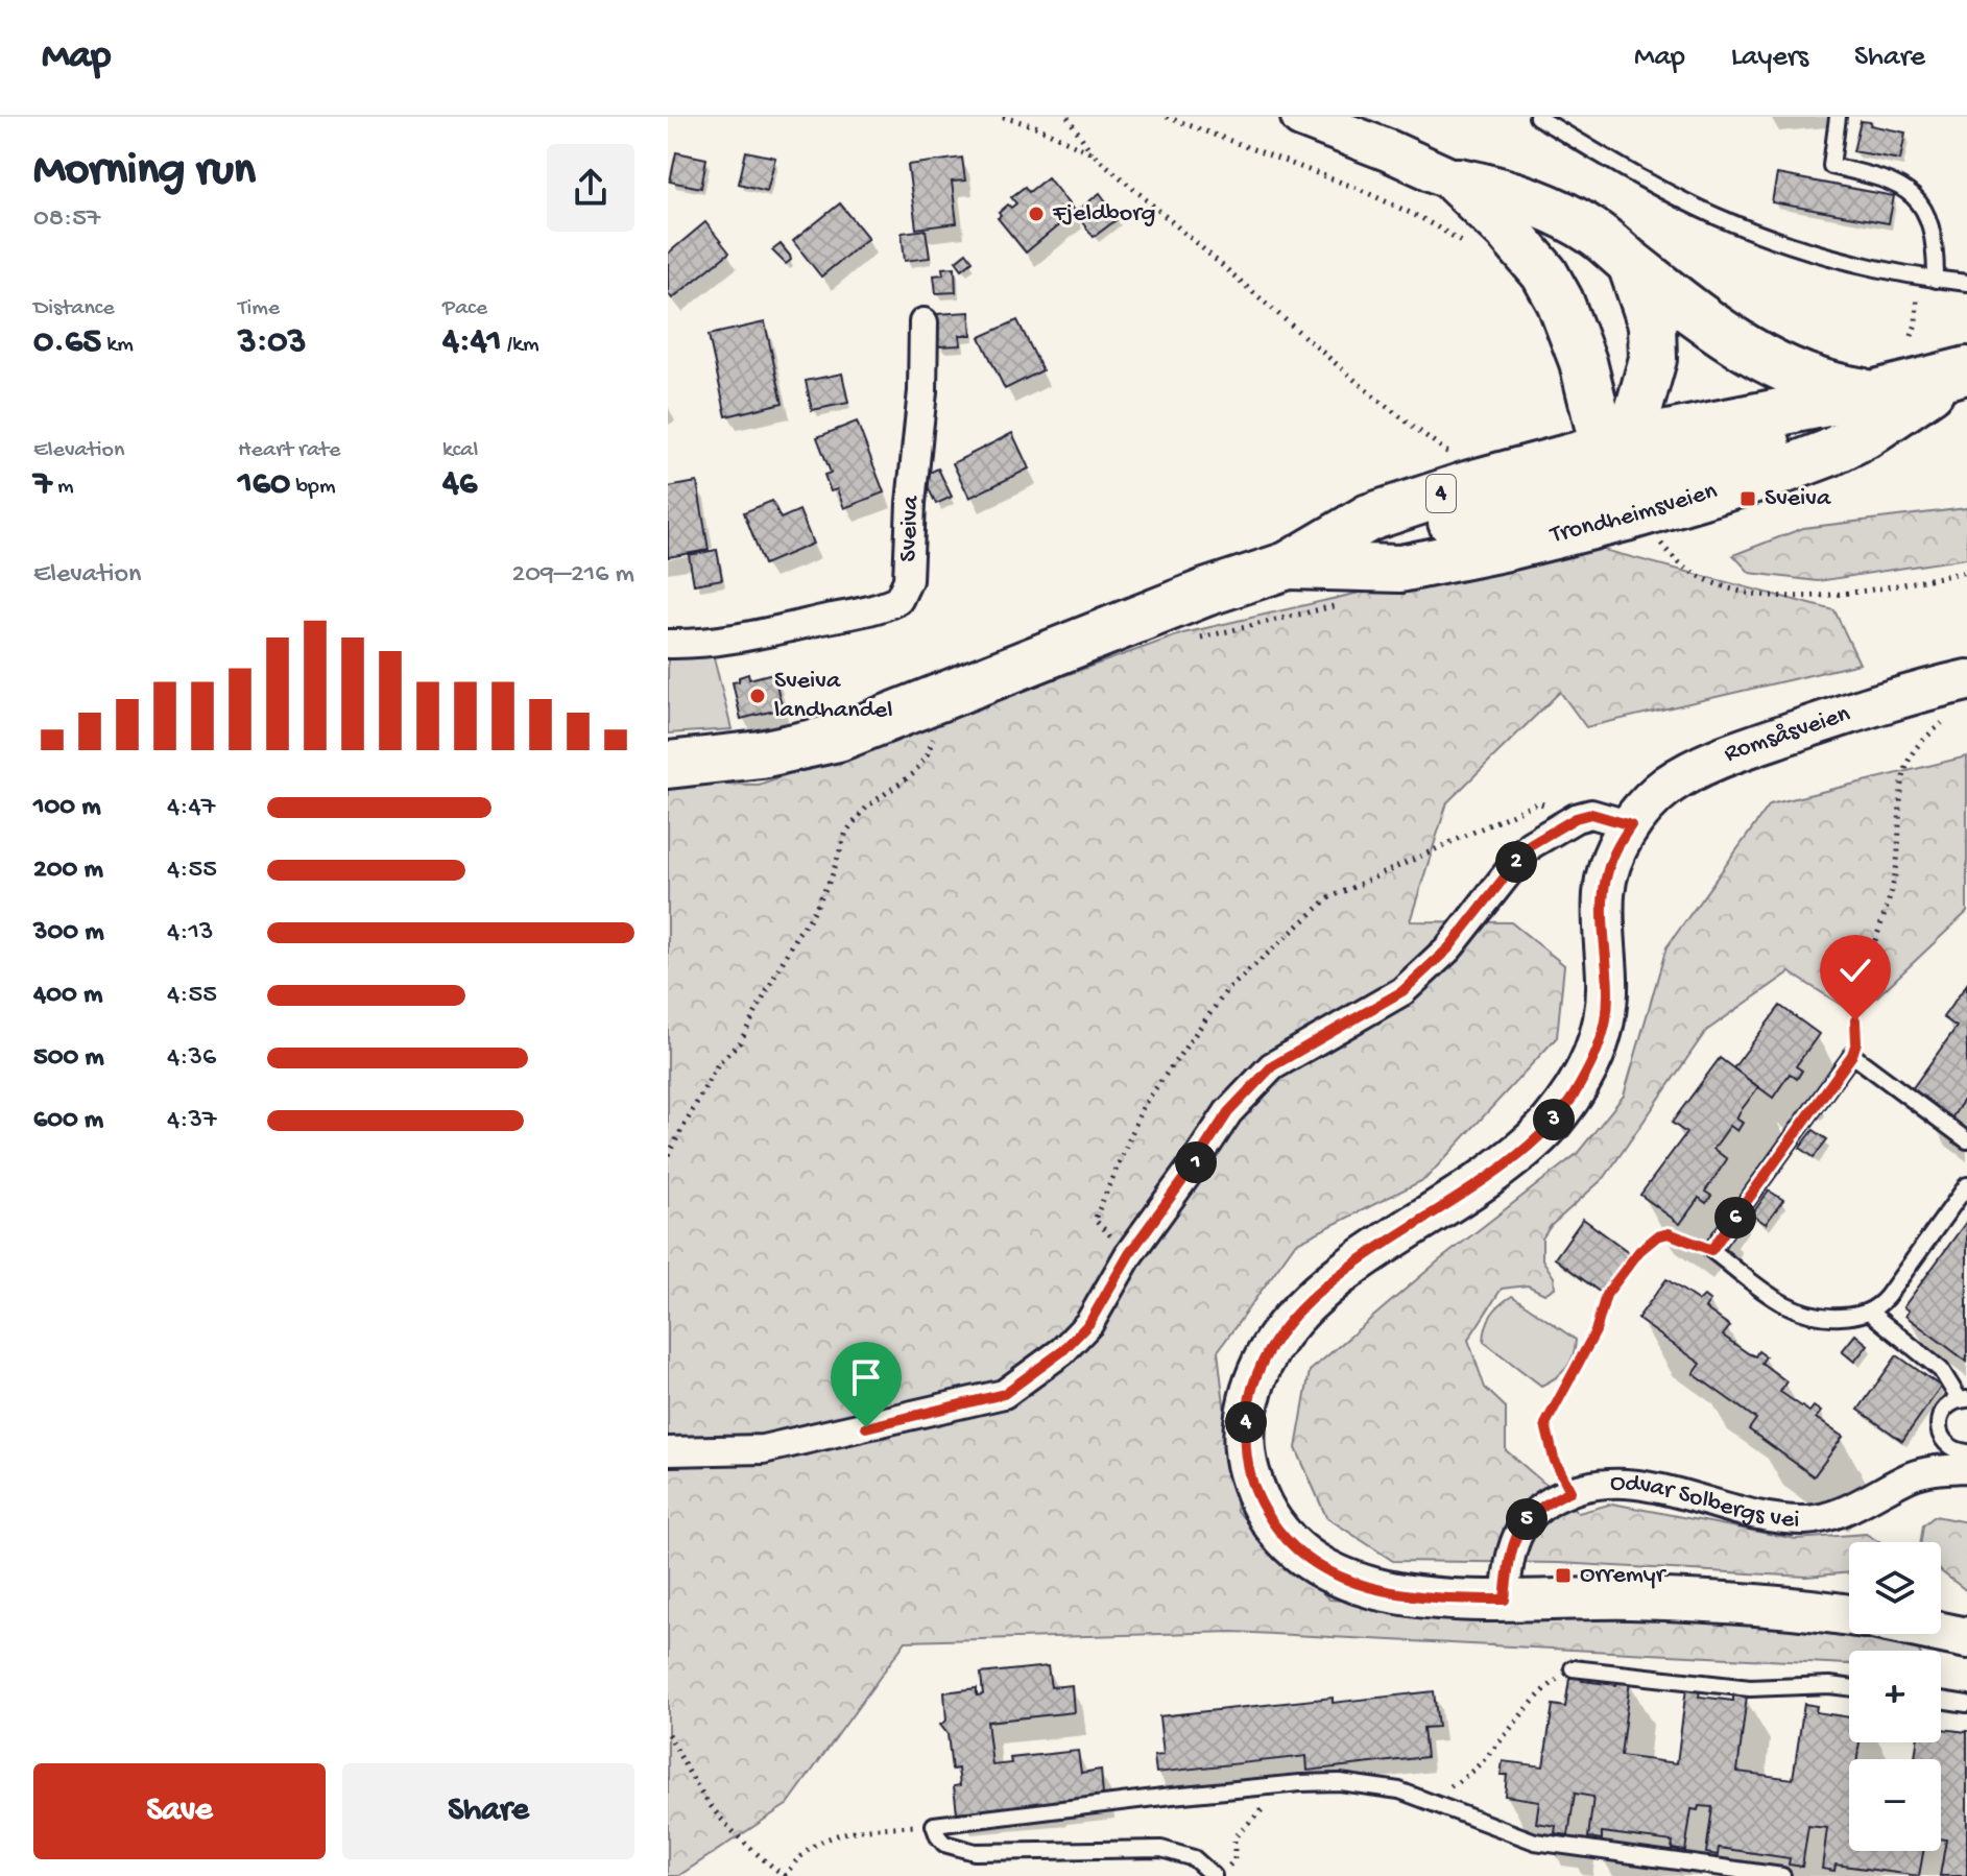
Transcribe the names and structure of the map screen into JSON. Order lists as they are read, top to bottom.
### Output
{
  "streets": {
    "highway": ["4", "Trondheimsveien"],
    "street": ["Sveiva", "Romsåsveien", "Odvar Solbergs vei"]
  },
  "places": {
    "other": ["Fjeldborg", "Sveiva landhandel"],
    "transit": ["Sveiva", "Orremyr"]
  },
  "page": {
    "header": "Map",
    "nav": ["Map", "Layers", "Share"],
    "heading": ["Morning run", "08:57"],
    "stats": [
      ["Distance", "0.65 km"],
      ["Time", "3:03"],
      ["Pace", "4:41 /km"],
      ["Elevation", "7 m"],
      ["Heart rate", "160 bpm"],
      ["kcal", "46"]
    ],
    "chart": ["Elevation", "209–216 m"],
    "list": [
      {
        "name": "100 m",
        "note": "4:47"
      },
      {
        "name": "200 m",
        "note": "4:55"
      },
      {
        "name": "300 m",
        "note": "4:13"
      },
      {
        "name": "400 m",
        "note": "4:55"
      },
      {
        "name": "500 m",
        "note": "4:36"
      },
      {
        "name": "600 m",
        "note": "4:37"
      }
    ],
    "pins": [
      "2",
      "3",
      "1",
      "6",
      "4",
      "5"
    ],
    "map_buttons": ["+", "−"],
    "buttons": ["Save", "Share"]
  }
}
